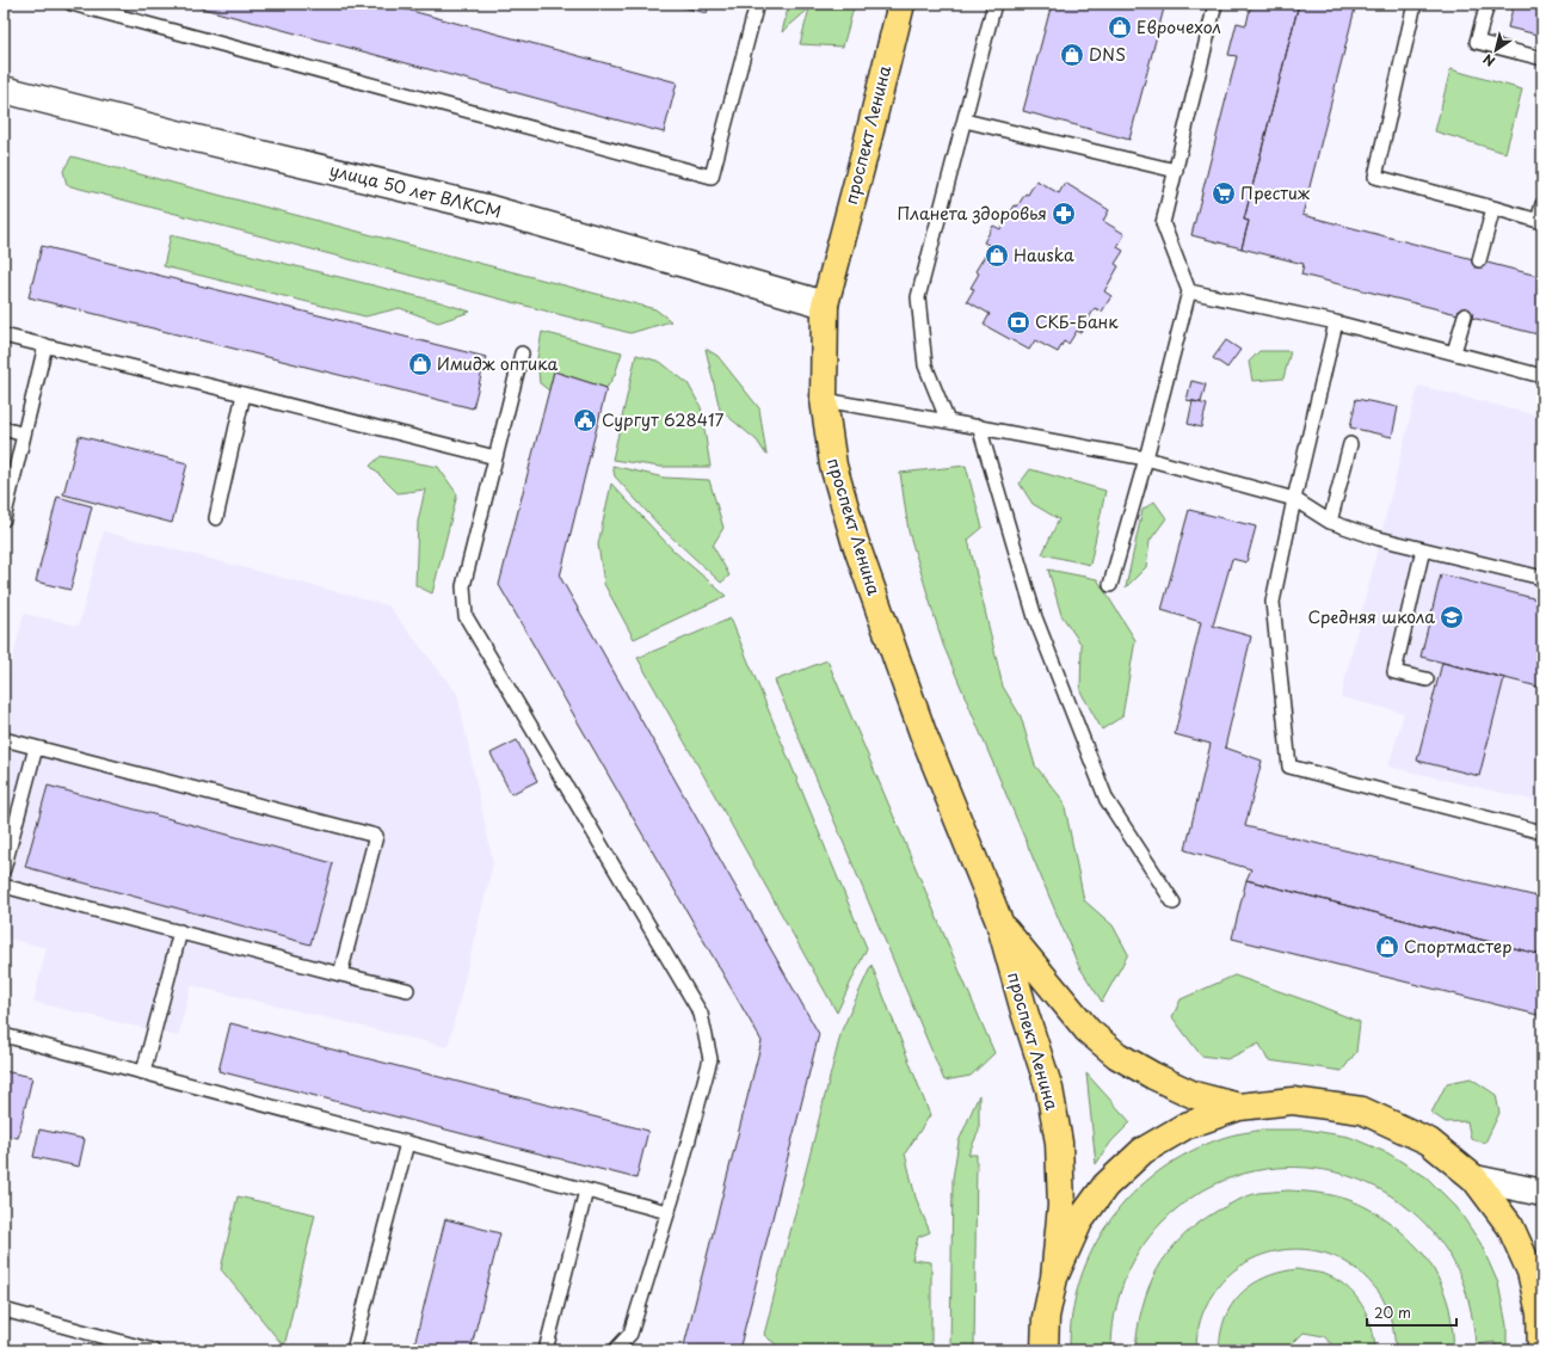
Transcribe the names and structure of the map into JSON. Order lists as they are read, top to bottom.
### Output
{
  "streets": {
    "main road": ["проспект Ленина", "улица 50 лет ВЛКСМ"]
  },
  "crossings": [
    ["проспект Ленина", "улица 50 лет ВЛКСМ"]
  ],
  "places": {
    "shop": [
      "Еврочехол",
      "DNS",
      "Hauska",
      "Имидж оптика",
      "Спортмастер"
    ],
    "supermarket": ["Престиж"],
    "pharmacy": ["Планета здоровья"],
    "bank": ["СКБ-Банк"],
    "public building": ["Сургут 628417"],
    "school or university": ["Средняя школа"]
  },
  "scale_bar": "20 m",
  "north": "bottom left"
}
